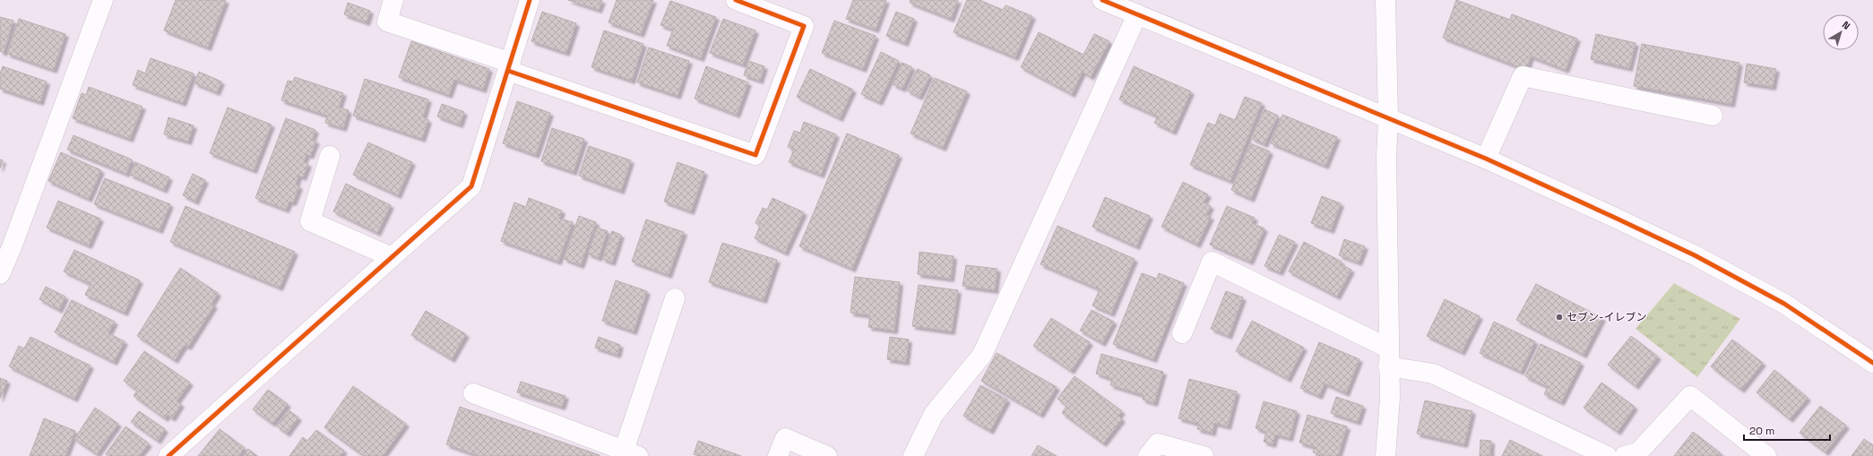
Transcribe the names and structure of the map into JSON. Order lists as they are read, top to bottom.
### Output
{
  "places": ["セブン-イレブン"],
  "scale_bar": "20 m",
  "north": "top right"
}
